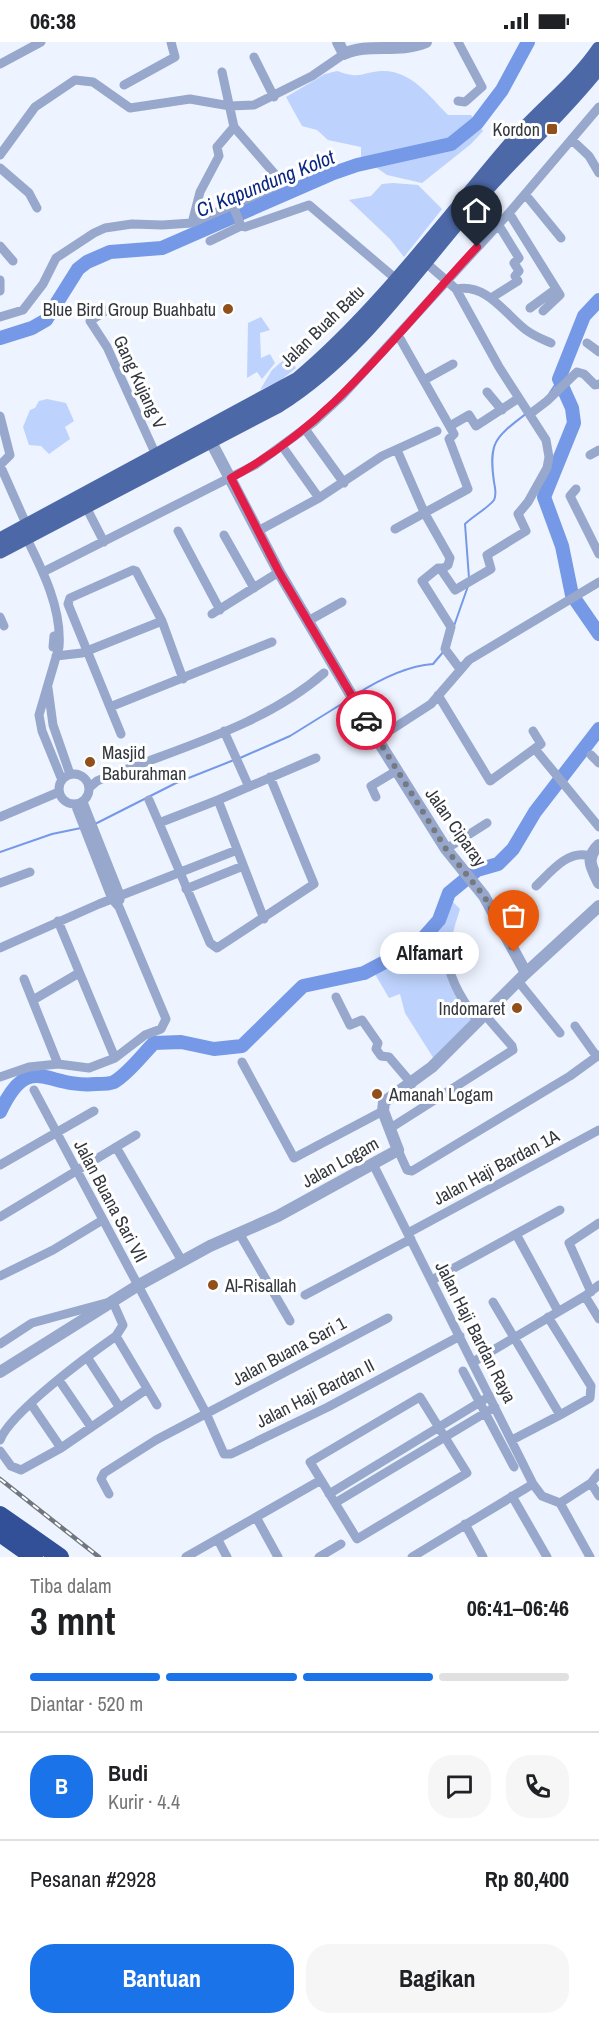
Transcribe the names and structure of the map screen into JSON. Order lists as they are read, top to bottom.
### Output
{
  "streets": {
    "main road": ["Jalan Buah Batu"],
    "street": [
      "Gang Kujang V",
      "Jalan Ciparay",
      "Jalan Logam",
      "Jalan Haji Bardan 1A",
      "Jalan Buana Sari VII",
      "Jalan Haji Bardan Raya",
      "Jalan Buana Sari 1",
      "Jalan Haji Bardan II"
    ]
  },
  "crossings": [
    ["Jalan Buah Batu", "Gang Kujang V"],
    ["Jalan Ciparay", "Jalan Logam"],
    ["Jalan Logam", "Jalan Buana Sari VII"],
    ["Jalan Logam", "Jalan Haji Bardan Raya"],
    ["Jalan Haji Bardan 1A", "Jalan Haji Bardan Raya"],
    ["Jalan Buana Sari VII", "Jalan Buana Sari 1"],
    ["Jalan Buana Sari VII", "Jalan Haji Bardan II"],
    ["Jalan Haji Bardan Raya", "Jalan Haji Bardan II"],
    ["Jalan Buana Sari 1", "Jalan Haji Bardan II"]
  ],
  "water": ["Ci Kapundung Kolot"],
  "places": {
    "transit": ["Kordon"],
    "other": [
      "Blue Bird Group Buahbatu",
      "Masjid Baburahman",
      "Alfamart",
      "Indomaret",
      "Amanah Logam",
      "Al-Risallah"
    ]
  },
  "page": {
    "status": "06:38",
    "bubble": "Alfamart",
    "heading": ["3 mnt", "Tiba dalam", "06:41–06:46"],
    "panel": [
      "Budi",
      "Kurir · 4.4",
      "Pesanan #2928",
      "Rp 80,400"
    ],
    "bar": "Diantar · 520 m",
    "round": "B",
    "buttons": ["Bantuan", "Bagikan"]
  }
}
